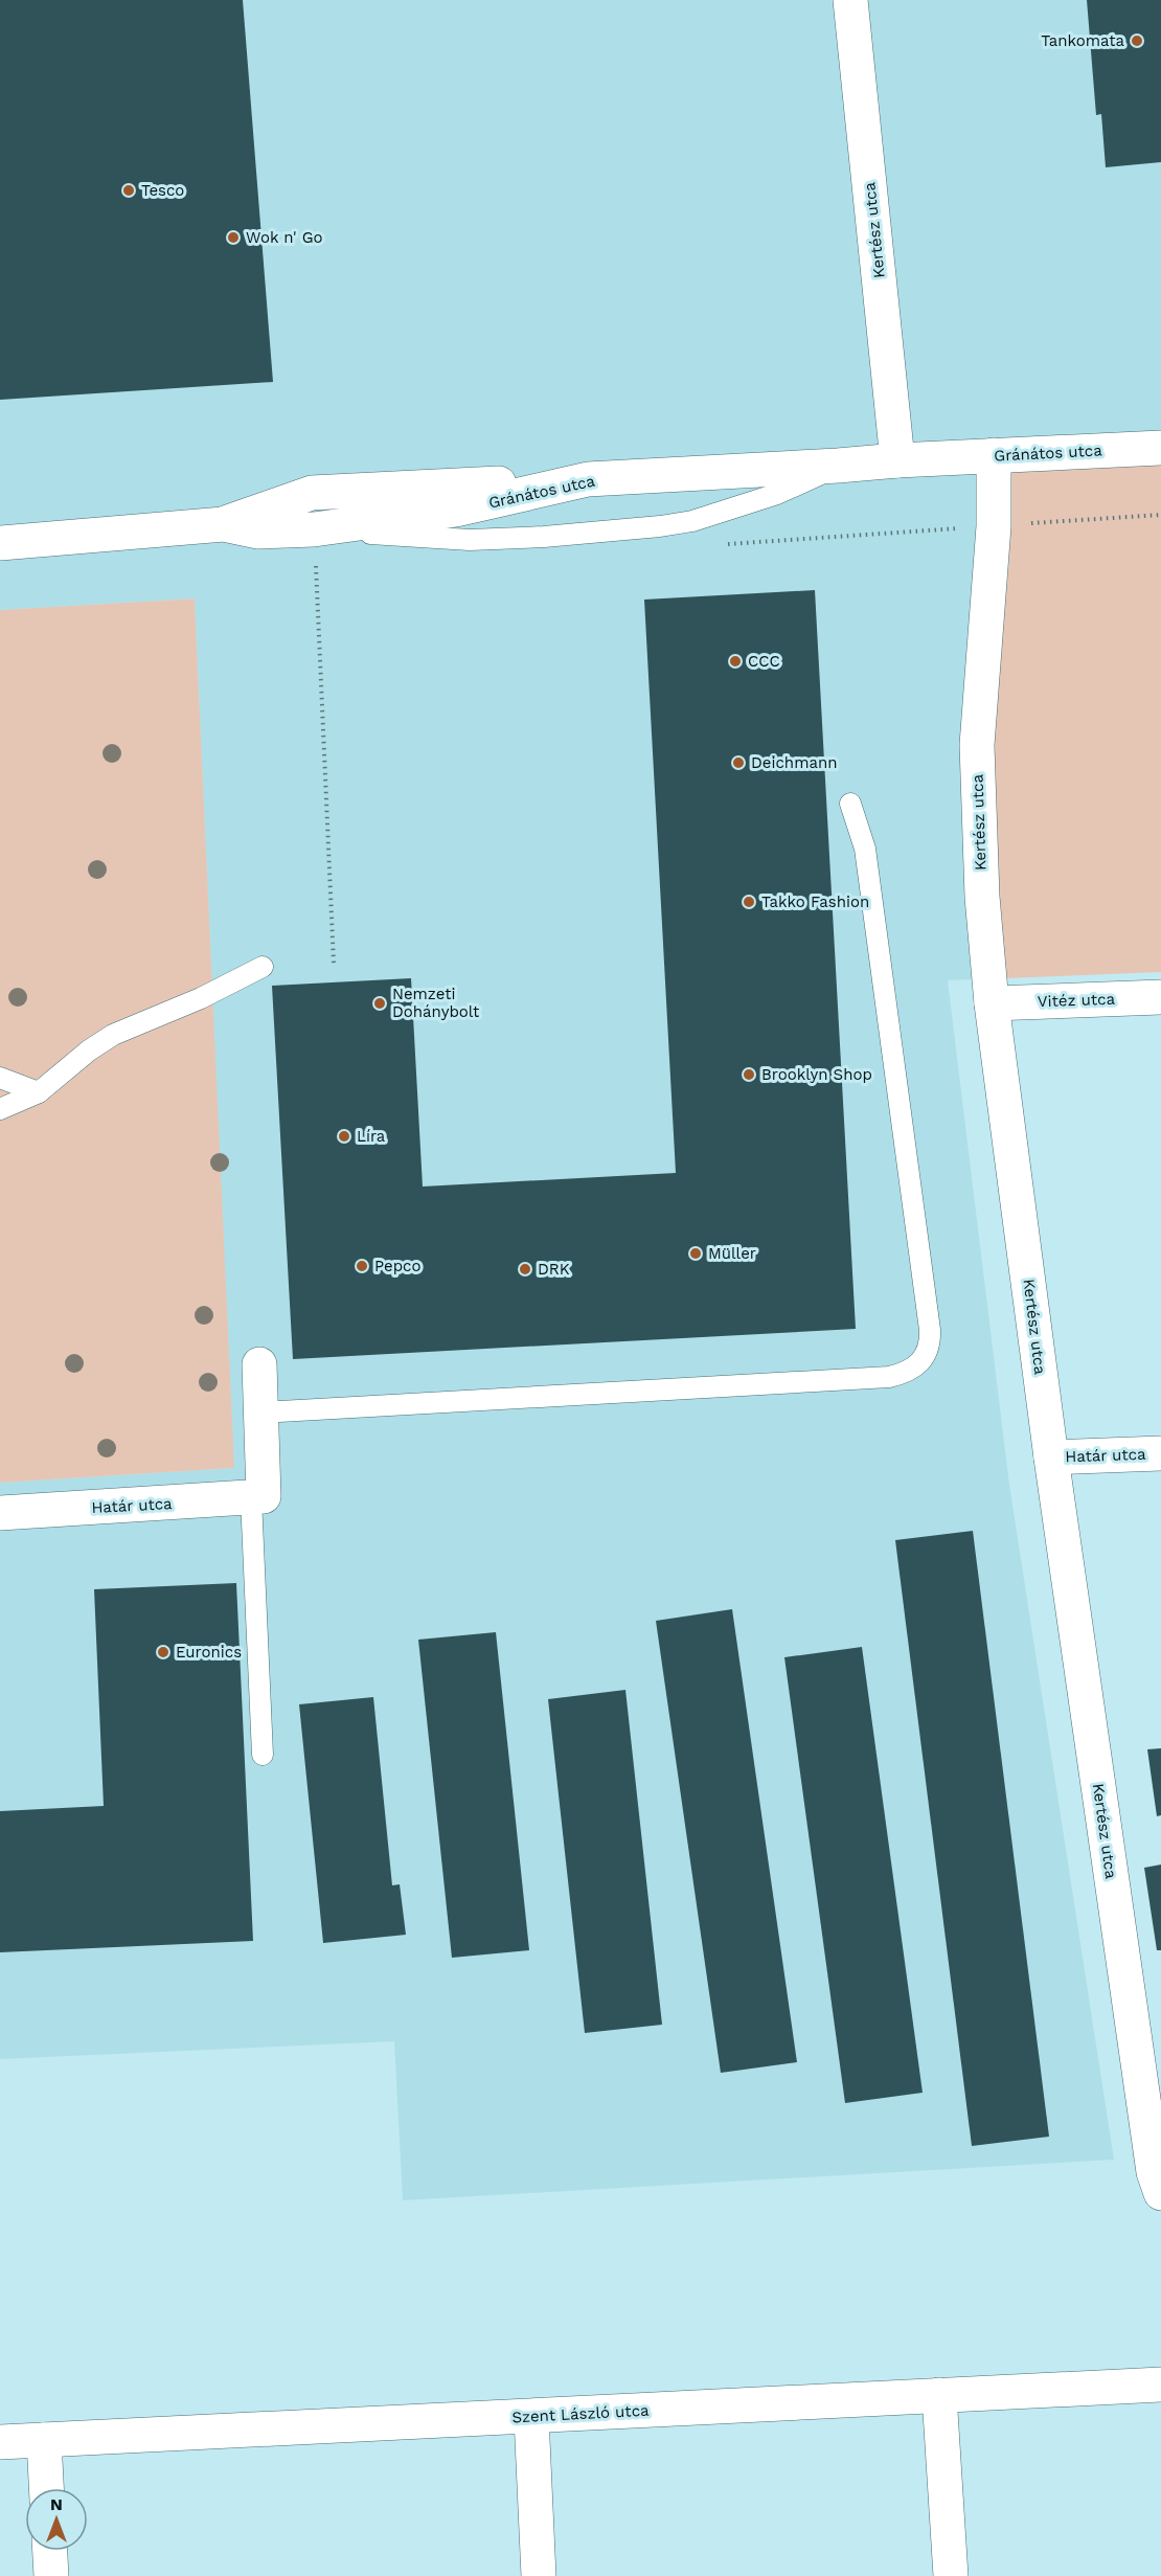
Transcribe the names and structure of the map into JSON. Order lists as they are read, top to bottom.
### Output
{
  "streets": {
    "street": [
      "Kertész utca",
      "Gránátos utca",
      "Vitéz utca",
      "Határ utca",
      "Szent László utca"
    ]
  },
  "crossings": [
    ["Kertész utca", "Gránátos utca"],
    ["Kertész utca", "Vitéz utca"],
    ["Kertész utca", "Határ utca"]
  ],
  "places": [
    "Tankomata",
    "Tesco",
    "Wok n' Go",
    "CCC",
    "Deichmann",
    "Takko Fashion",
    "Nemzeti Dohánybolt",
    "Brooklyn Shop",
    "Líra",
    "Müller",
    "Pepco",
    "DRK",
    "Euronics"
  ],
  "north": "top"
}
